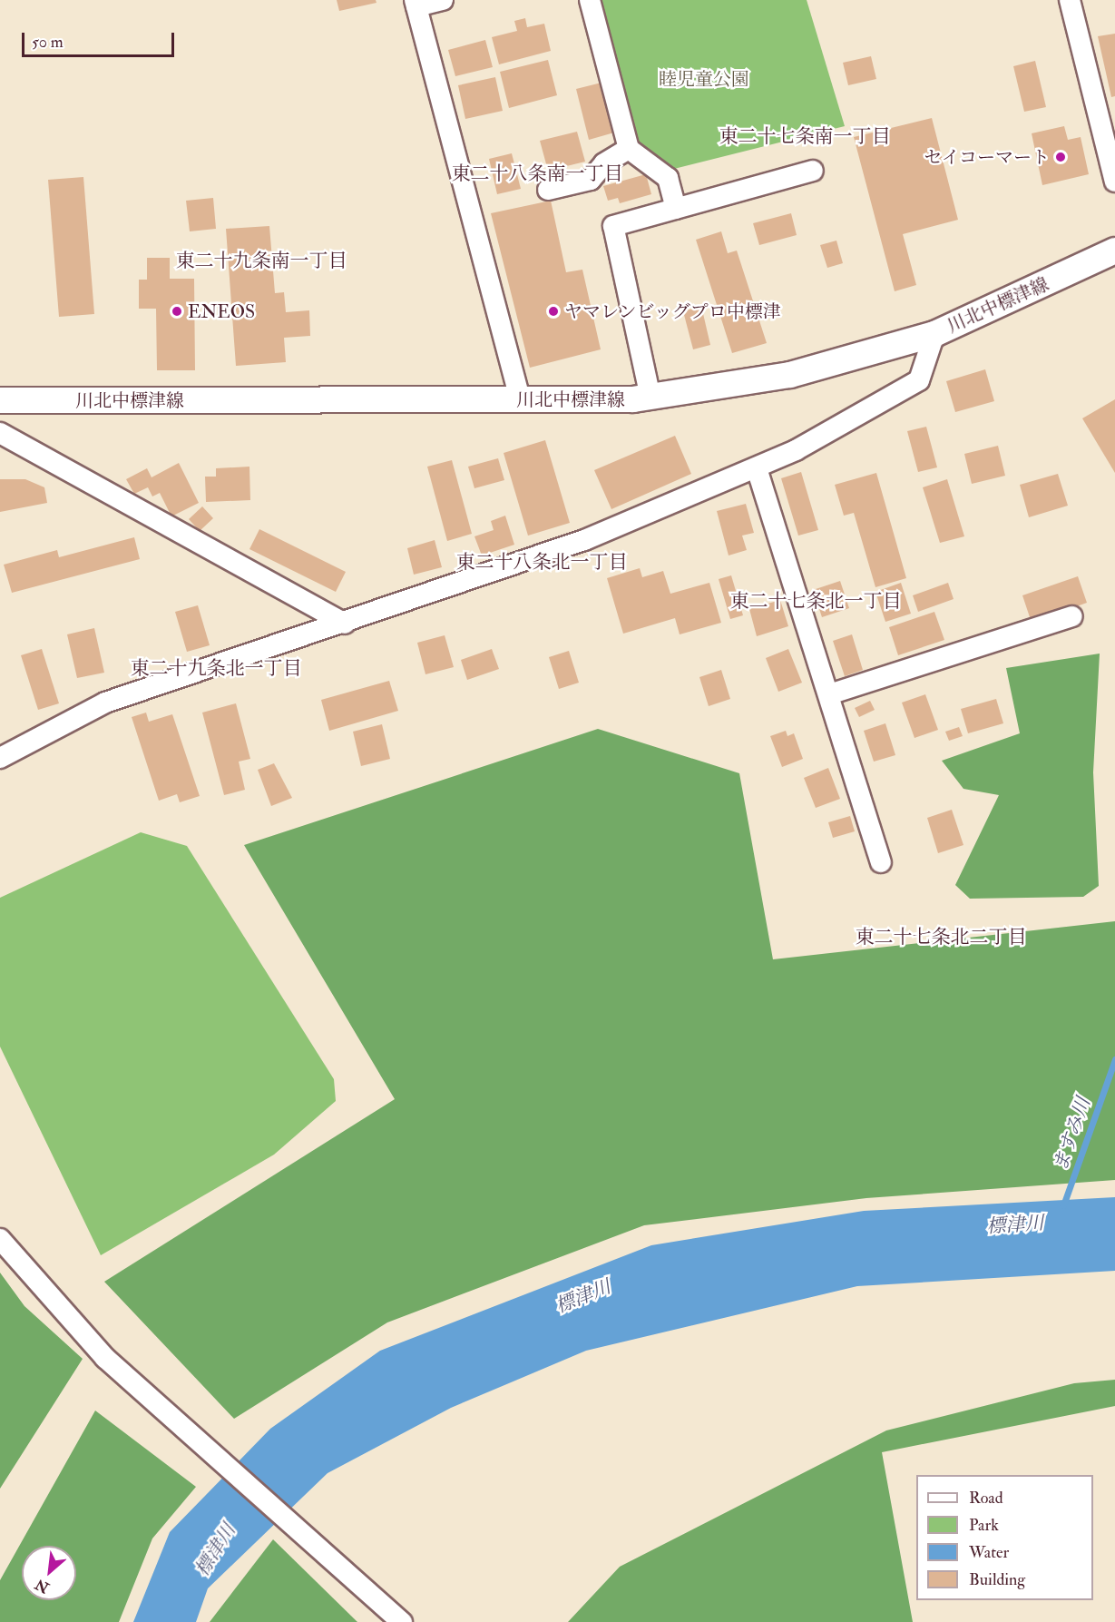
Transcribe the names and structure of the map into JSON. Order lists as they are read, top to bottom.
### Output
{
  "streets": {
    "main road": ["川北中標津線"]
  },
  "districts": [
    "東二十七条南一丁目",
    "東二十八条南一丁目",
    "東二十九条南一丁目",
    "東二十八条北一丁目",
    "東二十七条北一丁目",
    "東二十九条北一丁目",
    "東二十七条北二丁目"
  ],
  "water": ["ますみ川", "標津川"],
  "parks": ["睦児童公園"],
  "places": ["セイコーマート", "ENEOS", "ヤマレンビッグプロ中標津"],
  "legend": [
    "Road",
    "Park",
    "Water",
    "Building"
  ],
  "scale_bar": "50 m",
  "north": "bottom left"
}
